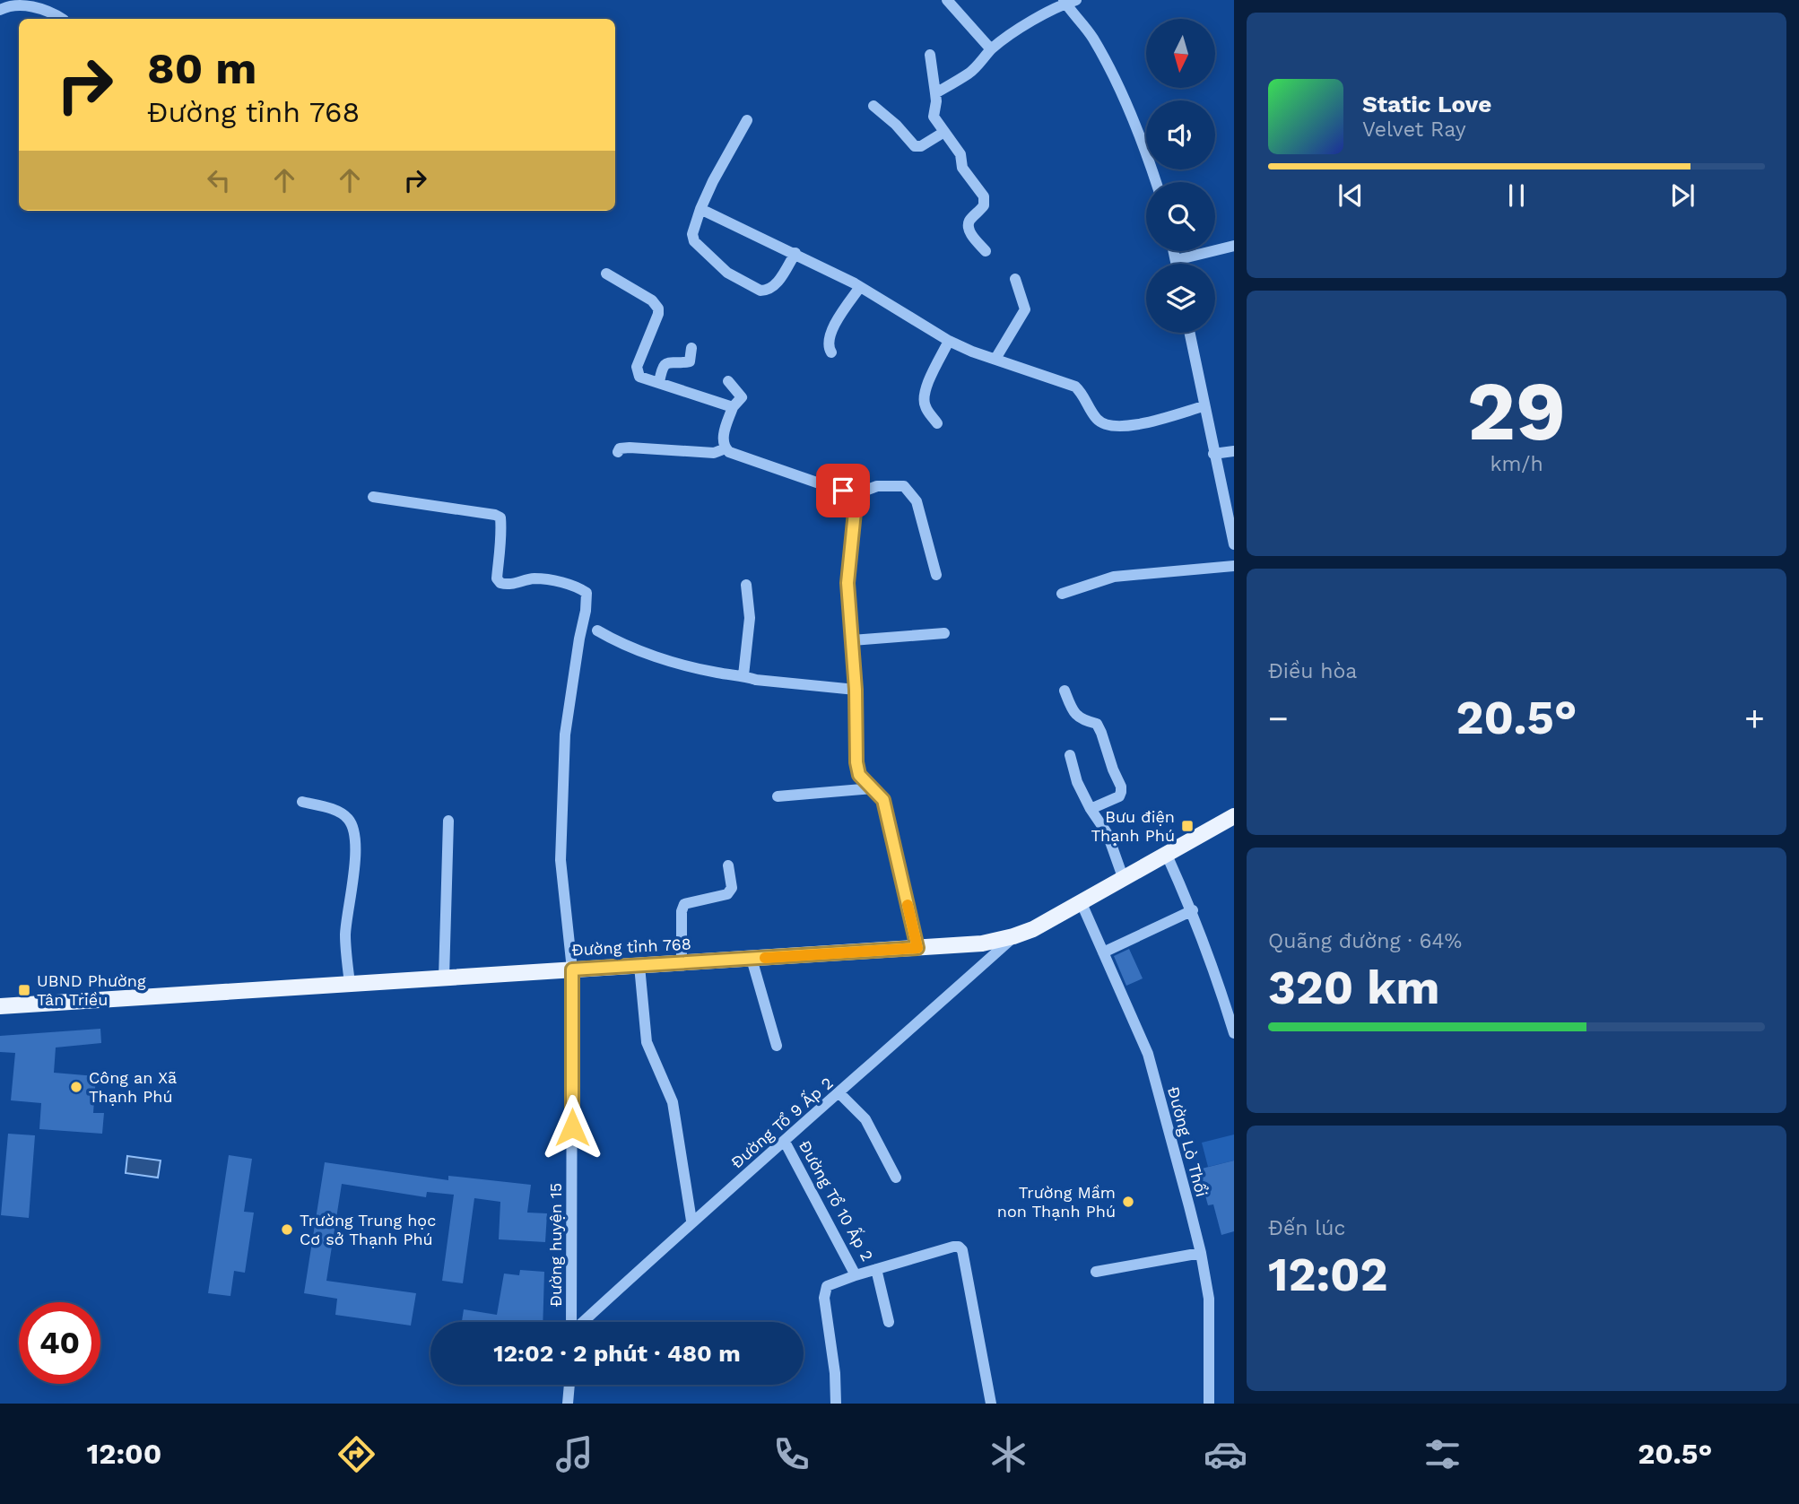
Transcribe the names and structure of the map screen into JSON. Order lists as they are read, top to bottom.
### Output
{
  "streets": {
    "main road": ["Đường tỉnh 768"],
    "street": [
      "Đường Tổ 9 Ấp 2",
      "Đường Lò Thổi",
      "Đường Tổ 10 Ấp 2",
      "Đường huyện 15"
    ]
  },
  "crossings": [
    ["Đường tỉnh 768", "Đường Tổ 9 Ấp 2"],
    ["Đường tỉnh 768", "Đường Lò Thổi"],
    ["Đường tỉnh 768", "Đường huyện 15"],
    ["Đường Tổ 9 Ấp 2", "Đường Tổ 10 Ấp 2"]
  ],
  "places": {
    "transit": ["Bưu điện Thạnh Phú", "UBND Phường Tân Triều"],
    "other": ["Công an Xã Thạnh Phú", "Trường Mầm non Thạnh Phú", "Trường Trung học Cơ sở Thạnh Phú"]
  },
  "north": "bottom",
  "page": {
    "turn": ["80 m", "Đường tỉnh 768"],
    "song": ["Static Love", "Velvet Ray"],
    "tile": [
      ["29", "km/h"],
      "Điều hòa",
      ["Quãng đường · 64%", "320 km"],
      ["Đến lúc", "12:02"]
    ],
    "heat": ["−", "20.5°", "+"],
    "limit": "40",
    "trip": "12:02 · 2 phút · 480 m",
    "tabs": ["12:00", "20.5°"]
  }
}
